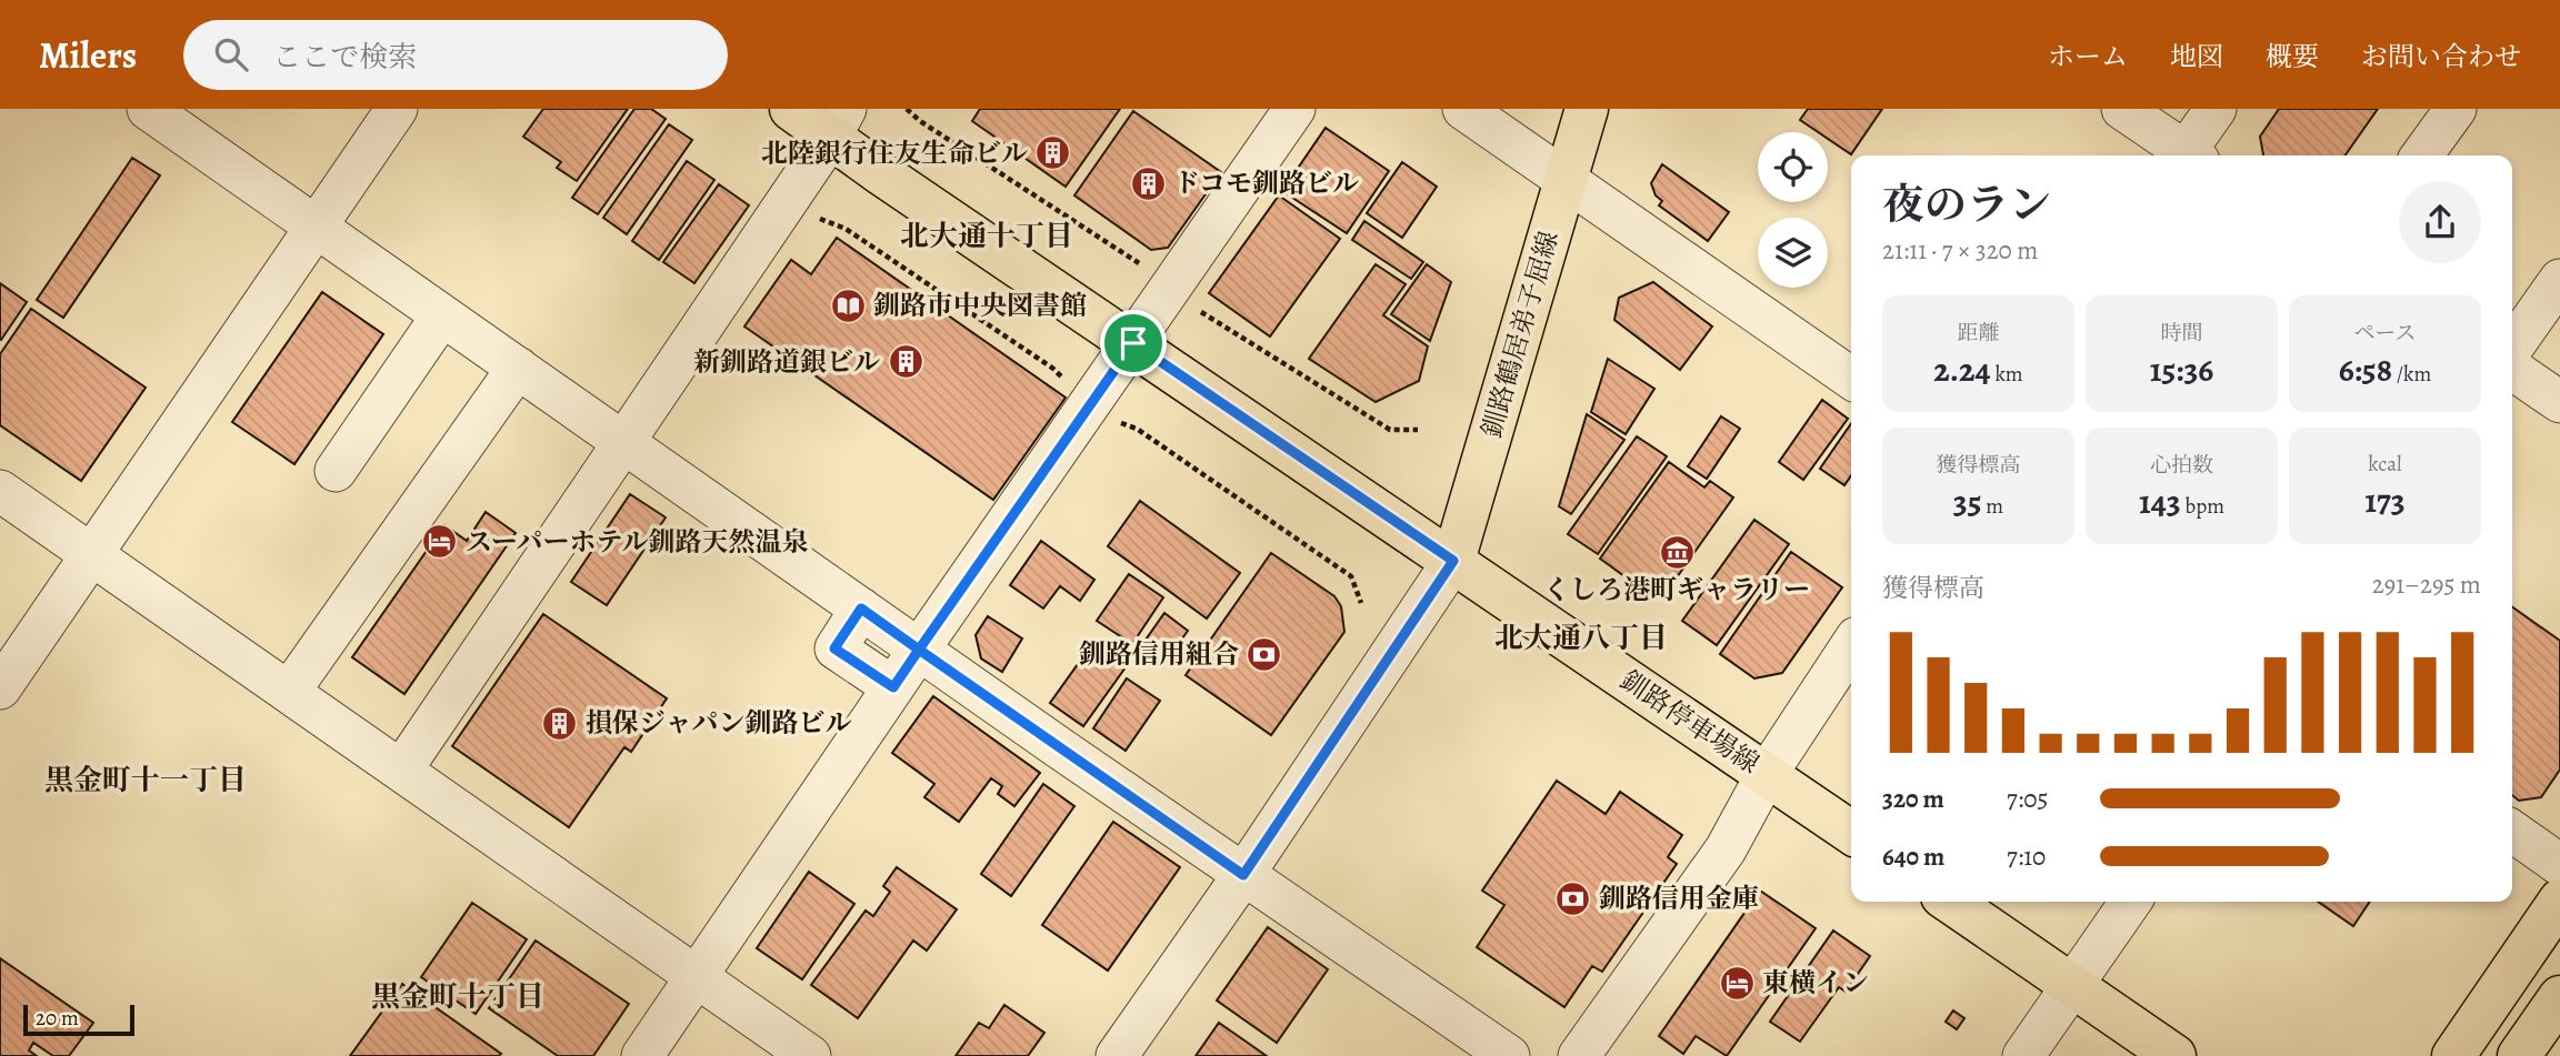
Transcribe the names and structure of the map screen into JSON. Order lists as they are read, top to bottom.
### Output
{
  "streets": {
    "main road": ["釧路鶴居弟子屈線", "釧路停車場線"]
  },
  "crossings": [
    ["釧路鶴居弟子屈線", "釧路停車場線"]
  ],
  "districts": [
    "北大通十丁目",
    "北大通八丁目",
    "黒金町十一丁目",
    "黒金町十丁目"
  ],
  "places": {
    "building": [
      "北陸銀行住友生命ビル",
      "ドコモ釧路ビル",
      "新釧路道銀ビル",
      "損保ジャパン釧路ビル"
    ],
    "library": ["釧路市中央図書館"],
    "hotel": ["スーパーホテル釧路天然温泉", "東横イン"],
    "museum": ["くしろ港町ギャラリー"],
    "bank": ["釧路信用組合", "釧路信用金庫"]
  },
  "scale_bar": "20 m",
  "page": {
    "header": "Milers",
    "search": "ここで検索",
    "nav": [
      "ホーム",
      "地図",
      "概要",
      "お問い合わせ"
    ],
    "heading": ["夜のラン", "21:11 · 7 × 320 m"],
    "stats": [
      ["距離", "2.24 km"],
      ["時間", "15:36"],
      ["ペース", "6:58 /km"],
      ["獲得標高", "35 m"],
      ["心拍数", "143 bpm"],
      ["kcal", "173"]
    ],
    "chart": ["獲得標高", "291–295 m"],
    "list": [
      {
        "name": "320 m",
        "note": "7:05"
      },
      {
        "name": "640 m",
        "note": "7:10"
      }
    ],
    "scale": "20 m"
  }
}
